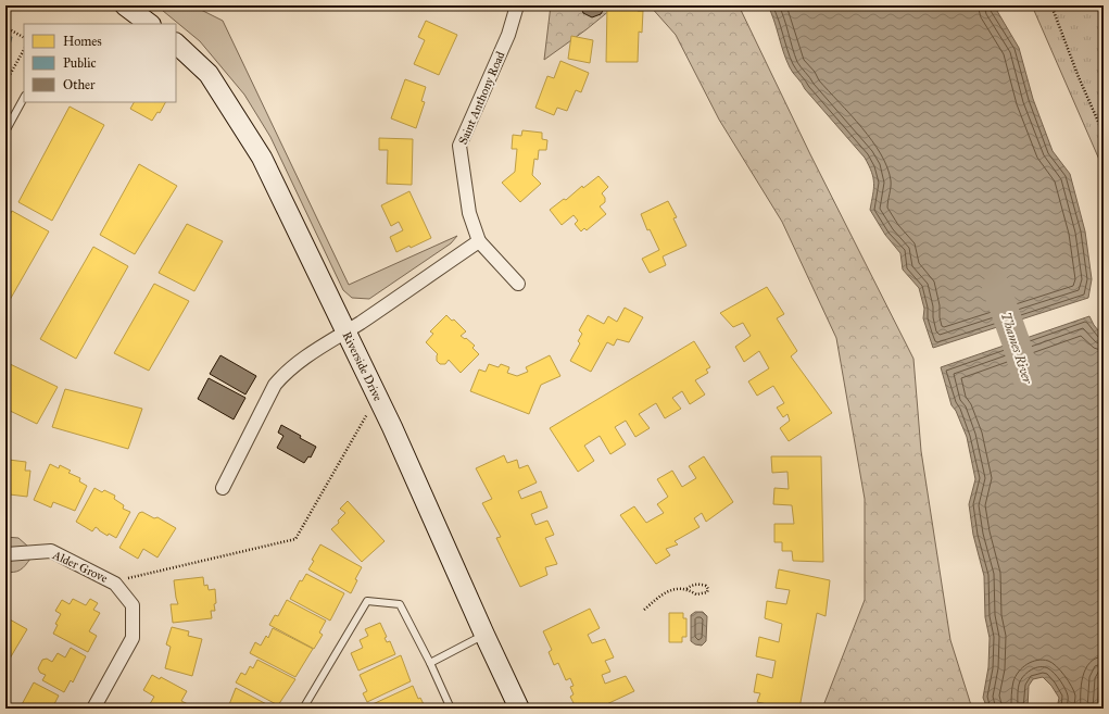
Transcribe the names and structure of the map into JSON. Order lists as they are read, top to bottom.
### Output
{
  "streets": {
    "main road": ["Riverside Drive"],
    "street": ["Saint Anthony Road", "Alder Grove"]
  },
  "water": ["Thames River"],
  "legend": ["Homes", "Public", "Other"]
}
